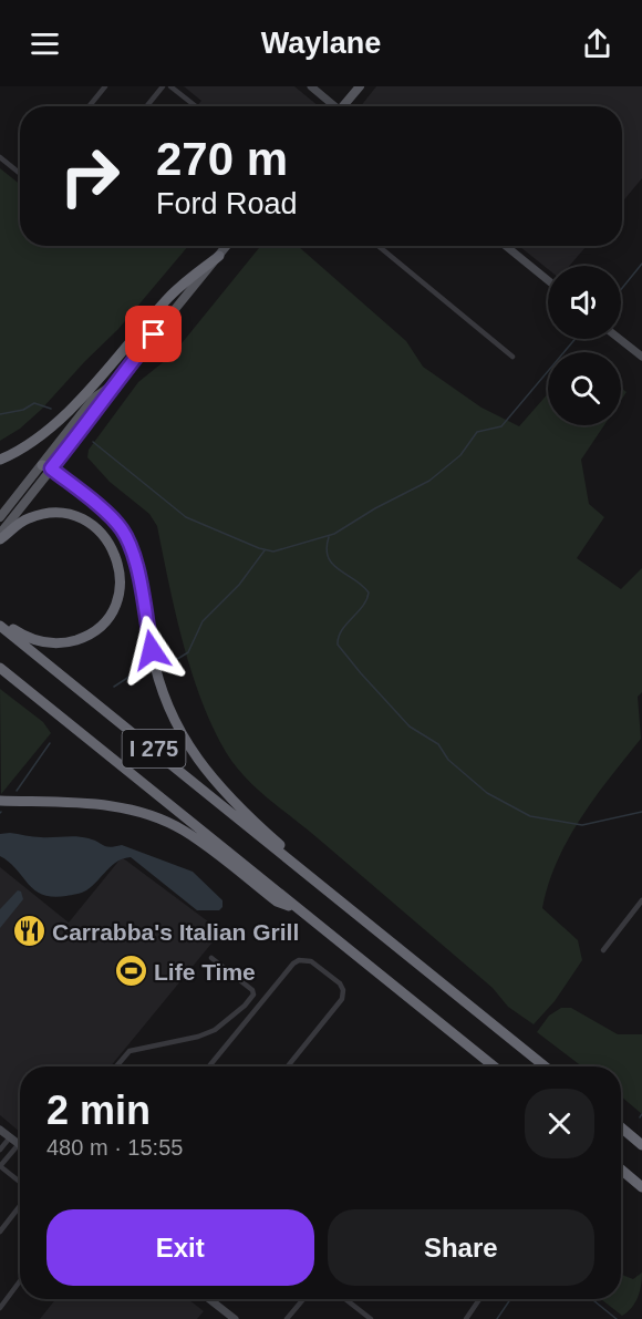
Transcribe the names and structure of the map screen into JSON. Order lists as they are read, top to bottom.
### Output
{
  "streets": {
    "highway": ["I 275"]
  },
  "places": {
    "restaurant": ["Carrabba's Italian Grill"],
    "sports": ["Life Time"]
  },
  "page": {
    "header": "Waylane",
    "turn": ["270 m", "Ford Road"],
    "heading": ["2 min", "480 m · 15:55"],
    "buttons": ["Exit", "Share"]
  }
}
